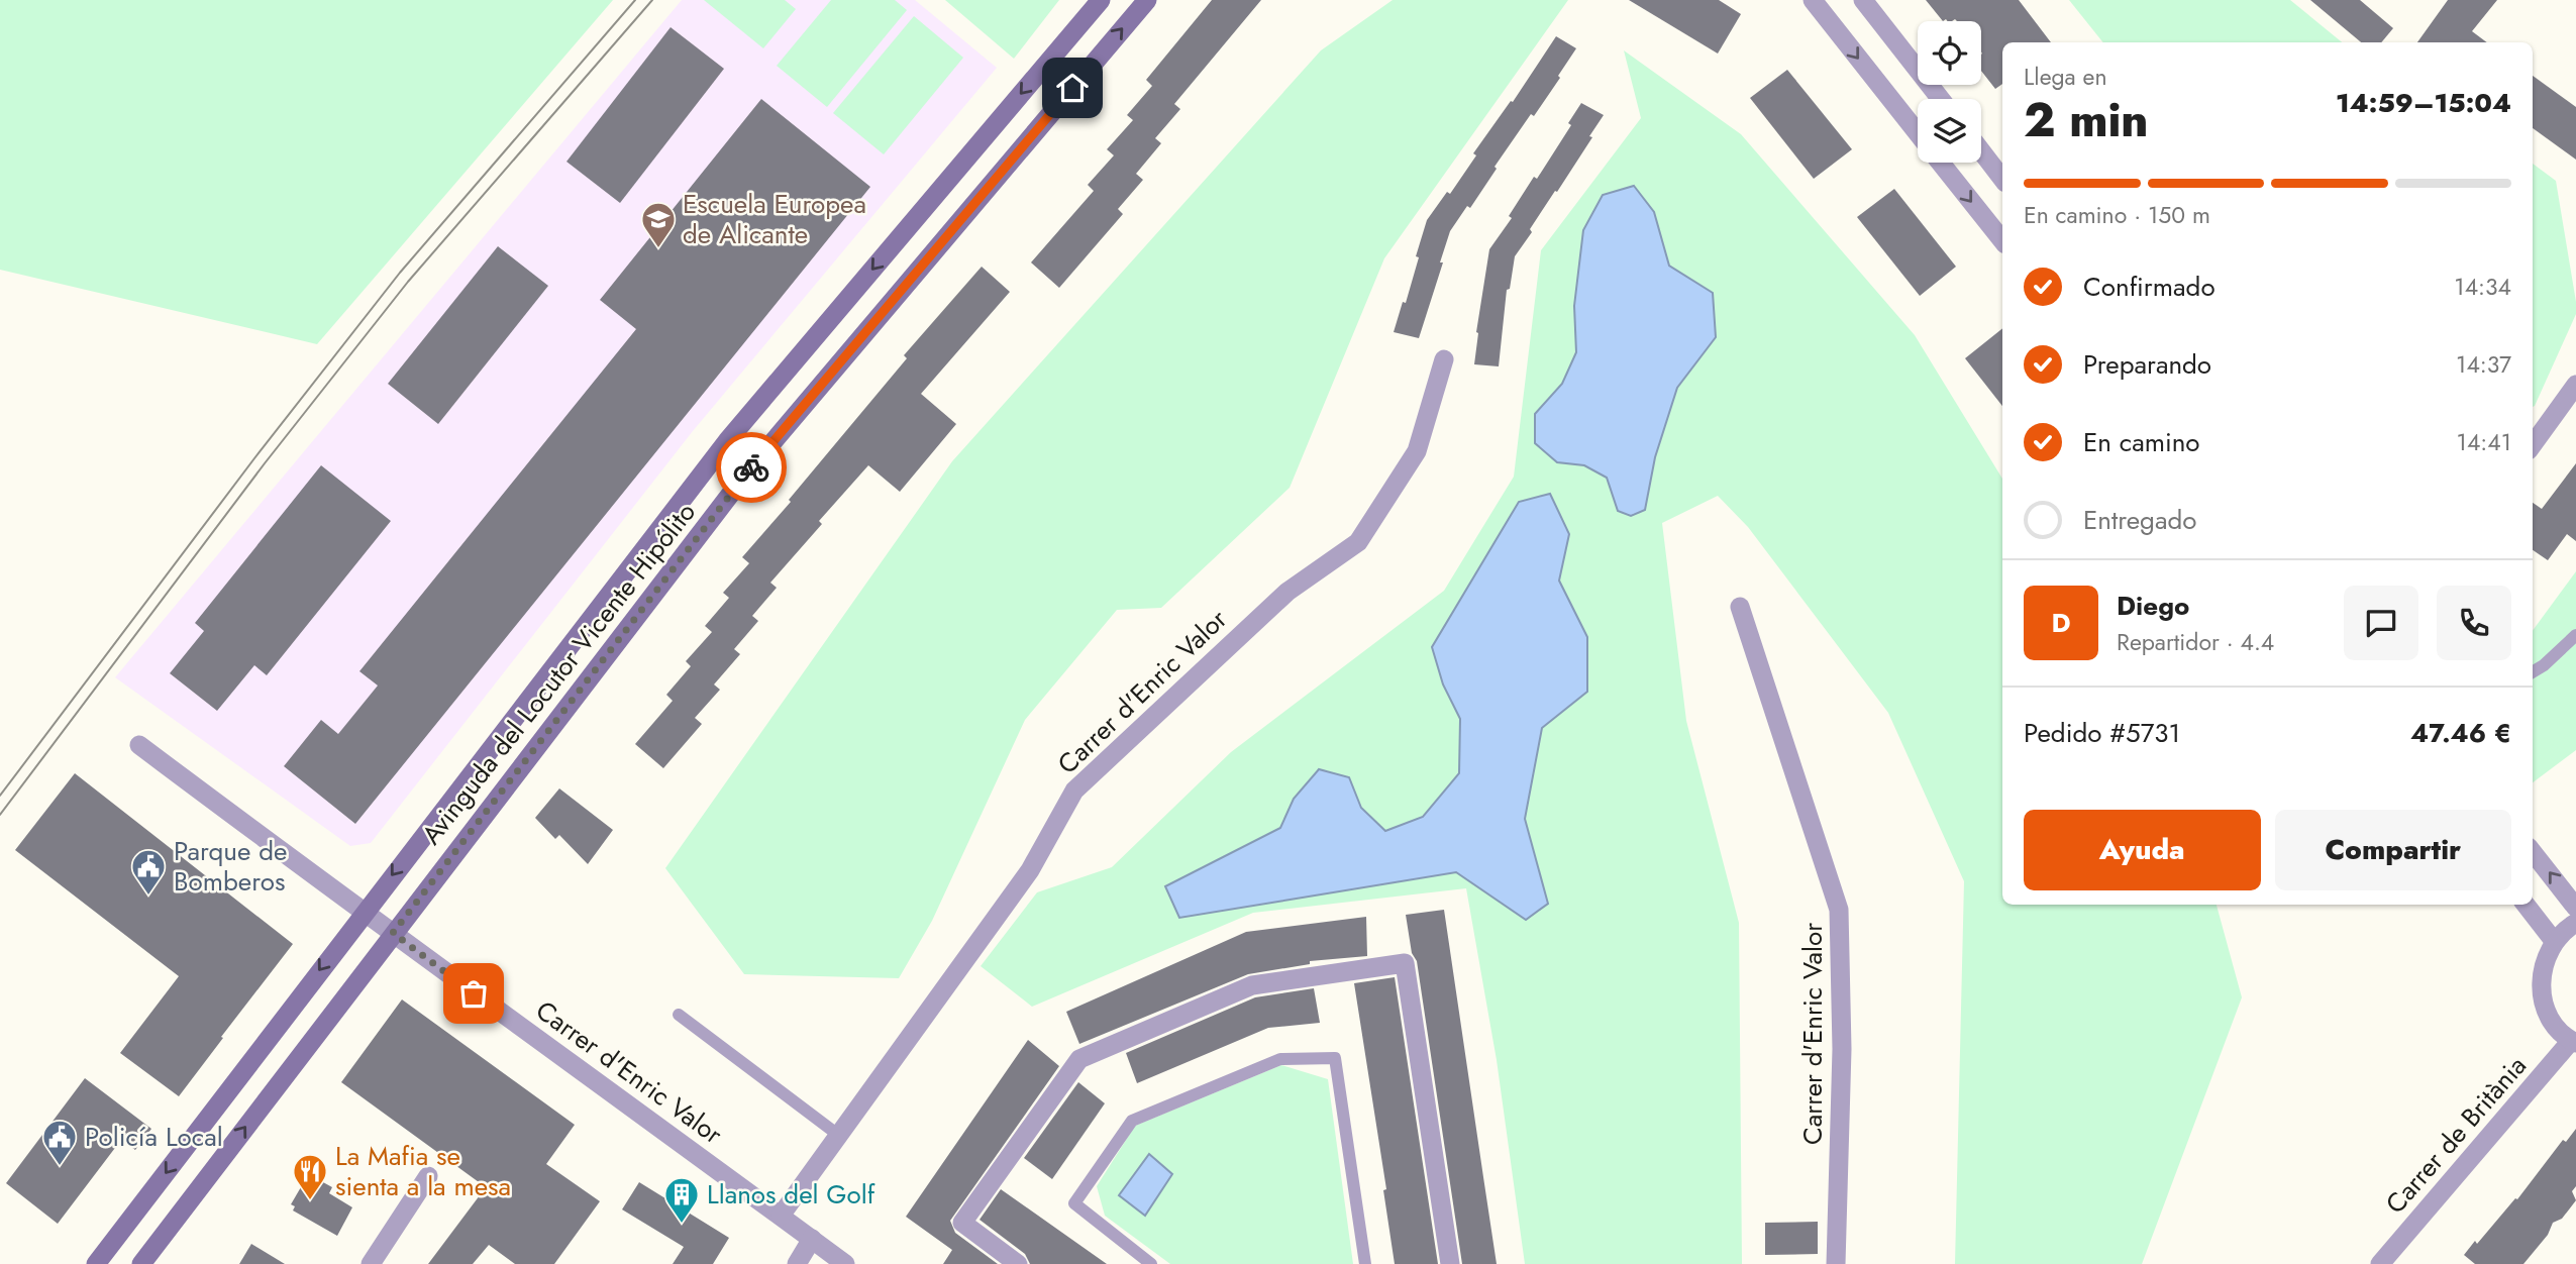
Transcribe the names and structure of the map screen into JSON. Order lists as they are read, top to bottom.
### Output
{
  "streets": {
    "main road": ["Avinguda del Locutor Vicente Hipólito"],
    "street": ["Carrer d'Enric Valor", "Carrer de Britània"]
  },
  "crossings": [
    ["Avinguda del Locutor Vicente Hipólito", "Carrer d'Enric Valor"]
  ],
  "places": {
    "school or university": ["Escuela Europea de Alicante"],
    "public building": ["Parque de Bomberos", "Policía Local"],
    "restaurant": ["La Mafia se sienta a la mesa"],
    "building": ["Llanos del Golf"]
  },
  "page": {
    "heading": ["2 min", "Llega en", "14:59–15:04"],
    "panel": [
      "Diego",
      "Repartidor · 4.4",
      "Pedido #5731",
      "47.46 €"
    ],
    "bar": "En camino · 150 m",
    "list": [
      ["Confirmado", "14:34"],
      ["Preparando", "14:37"],
      ["En camino", "14:41"],
      "Entregado"
    ],
    "round": "D",
    "buttons": ["Ayuda", "Compartir"]
  }
}
